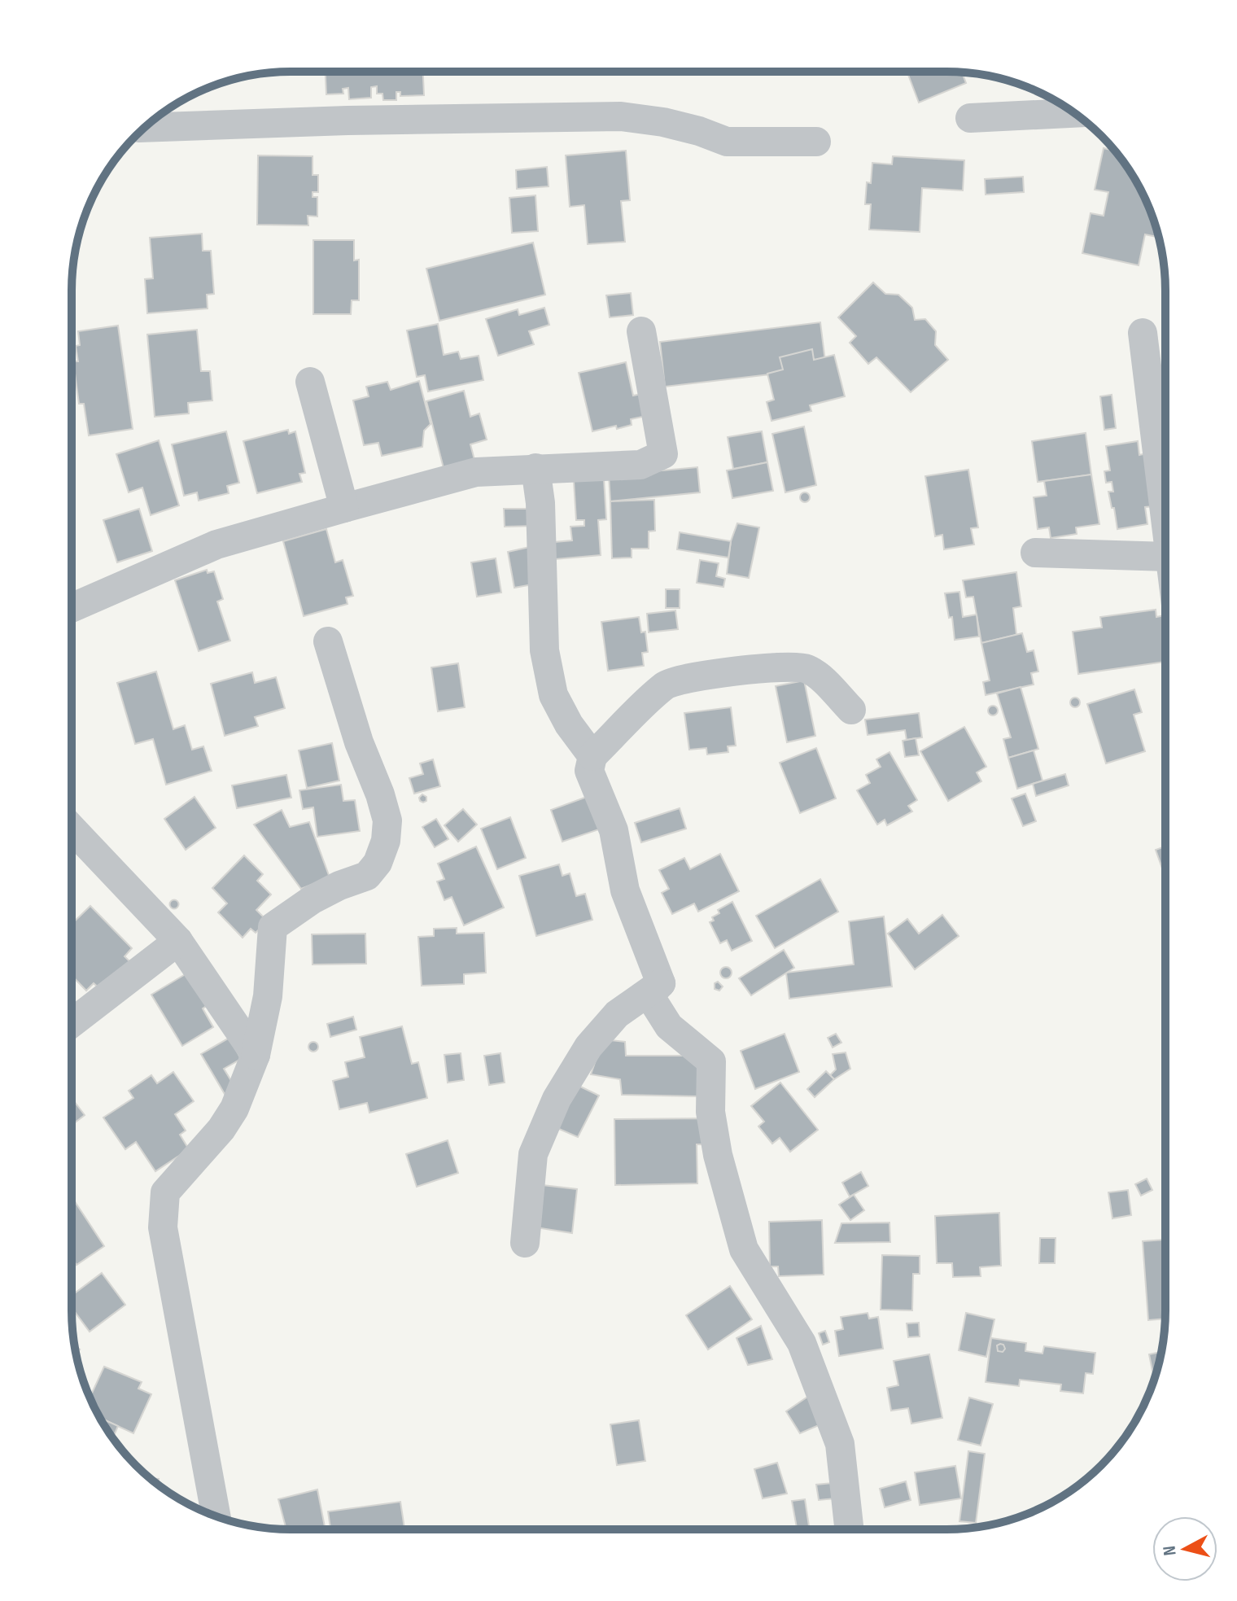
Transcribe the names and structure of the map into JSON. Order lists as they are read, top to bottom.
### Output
{
  "north": "left"
}
